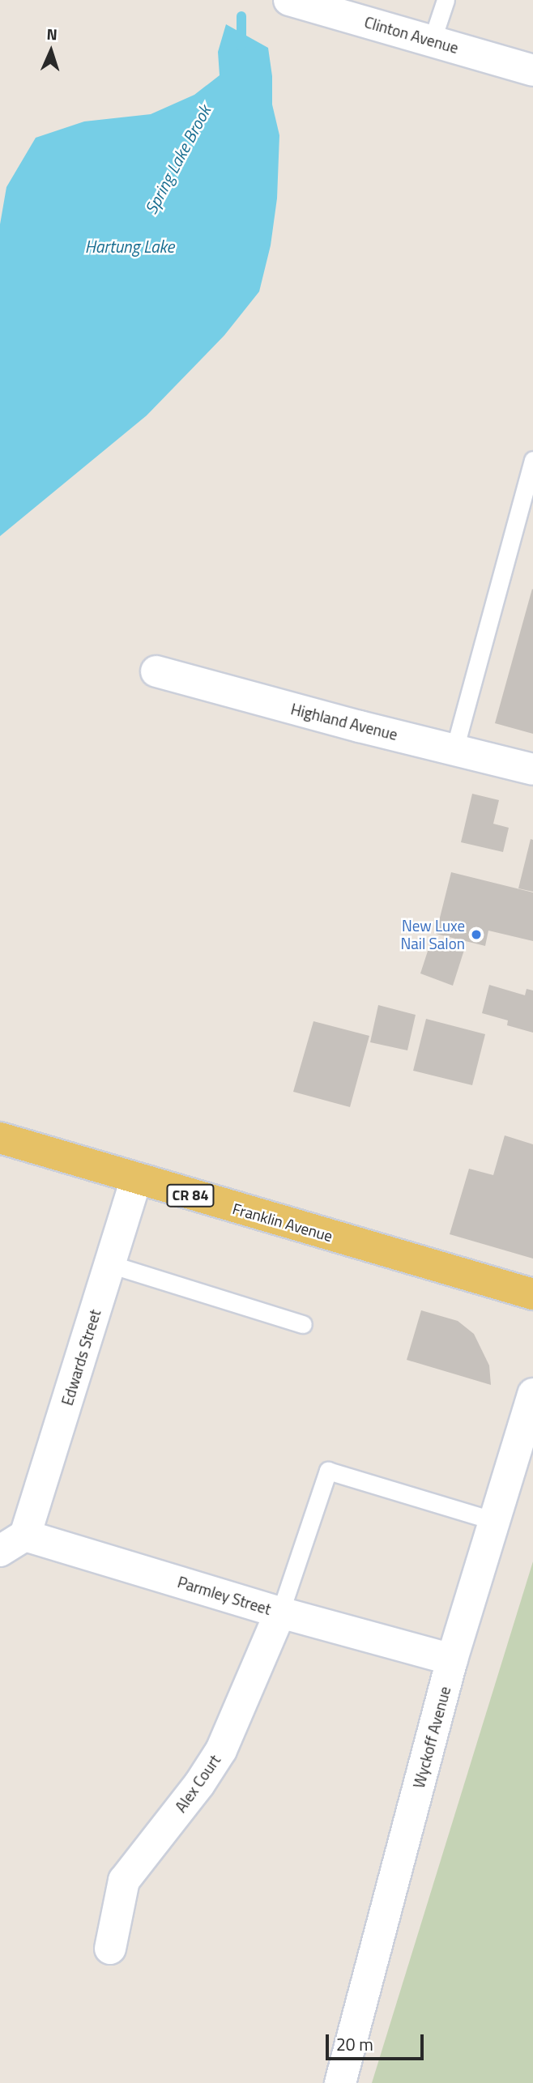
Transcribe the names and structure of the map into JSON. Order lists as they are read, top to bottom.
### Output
{
  "streets": {
    "main road": ["CR 84", "Franklin Avenue"],
    "street": [
      "Clinton Avenue",
      "Highland Avenue",
      "Edwards Street",
      "Parmley Street",
      "Wyckoff Avenue",
      "Alex Court"
    ]
  },
  "crossings": [
    ["Franklin Avenue", "Edwards Street"],
    ["Edwards Street", "Parmley Street"],
    ["Parmley Street", "Wyckoff Avenue"],
    ["Parmley Street", "Alex Court"]
  ],
  "water": ["Spring Lake Brook", "Hartung Lake"],
  "places": ["New Luxe Nail Salon"],
  "scale_bar": "20 m",
  "north": "top"
}
